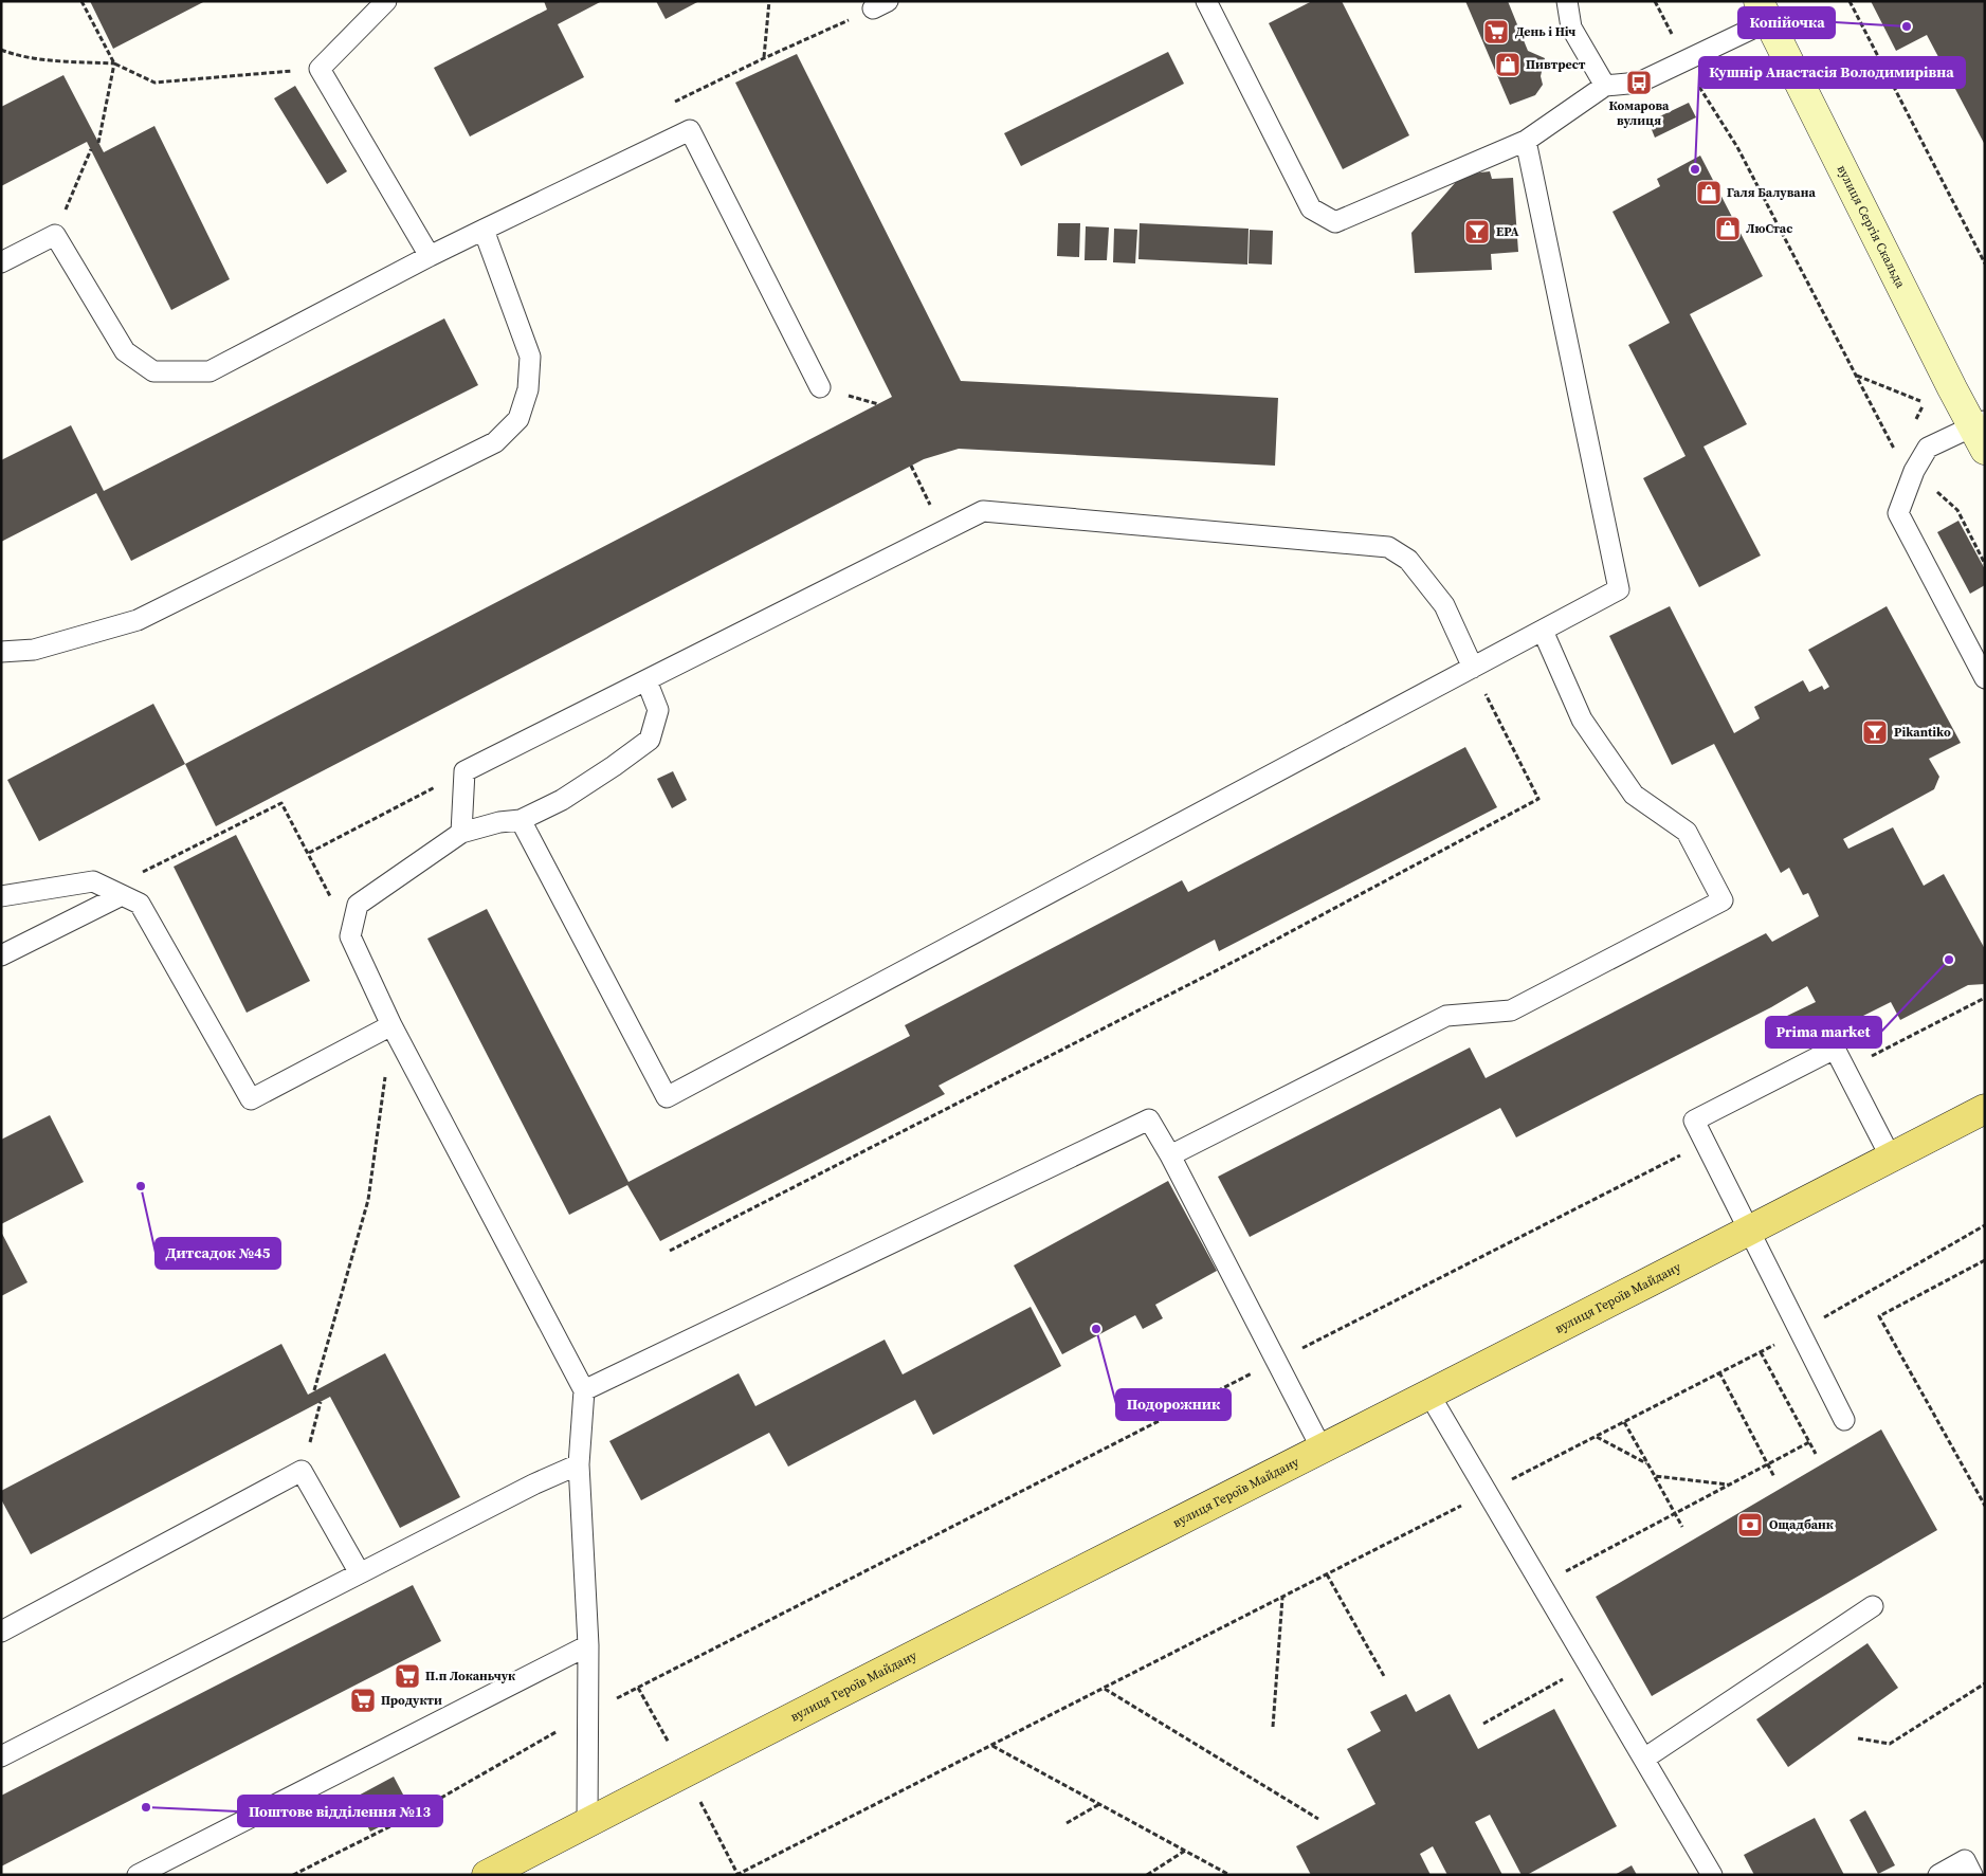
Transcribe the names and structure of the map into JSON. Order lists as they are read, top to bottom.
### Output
{
  "streets": {
    "main road": ["вулиця Сергія Скальда", "вулиця Героїв Майдану"]
  },
  "places": {
    "other": [
      "Копійочка",
      "Кушнір Анастасія Володимирівна",
      "Prima market",
      "Дитсадок №45",
      "Подорожник",
      "Поштове відділення №13"
    ],
    "supermarket": ["День і Ніч", "П.п Локаньчук", "Продукти"],
    "shop": ["Пивтрест", "Галя Балувана", "ЛюСтас"],
    "bus stop": ["Комарова вулиця"],
    "bar": ["ЕРА", "Pikantiko"],
    "bank": ["Ощадбанк"]
  }
}
